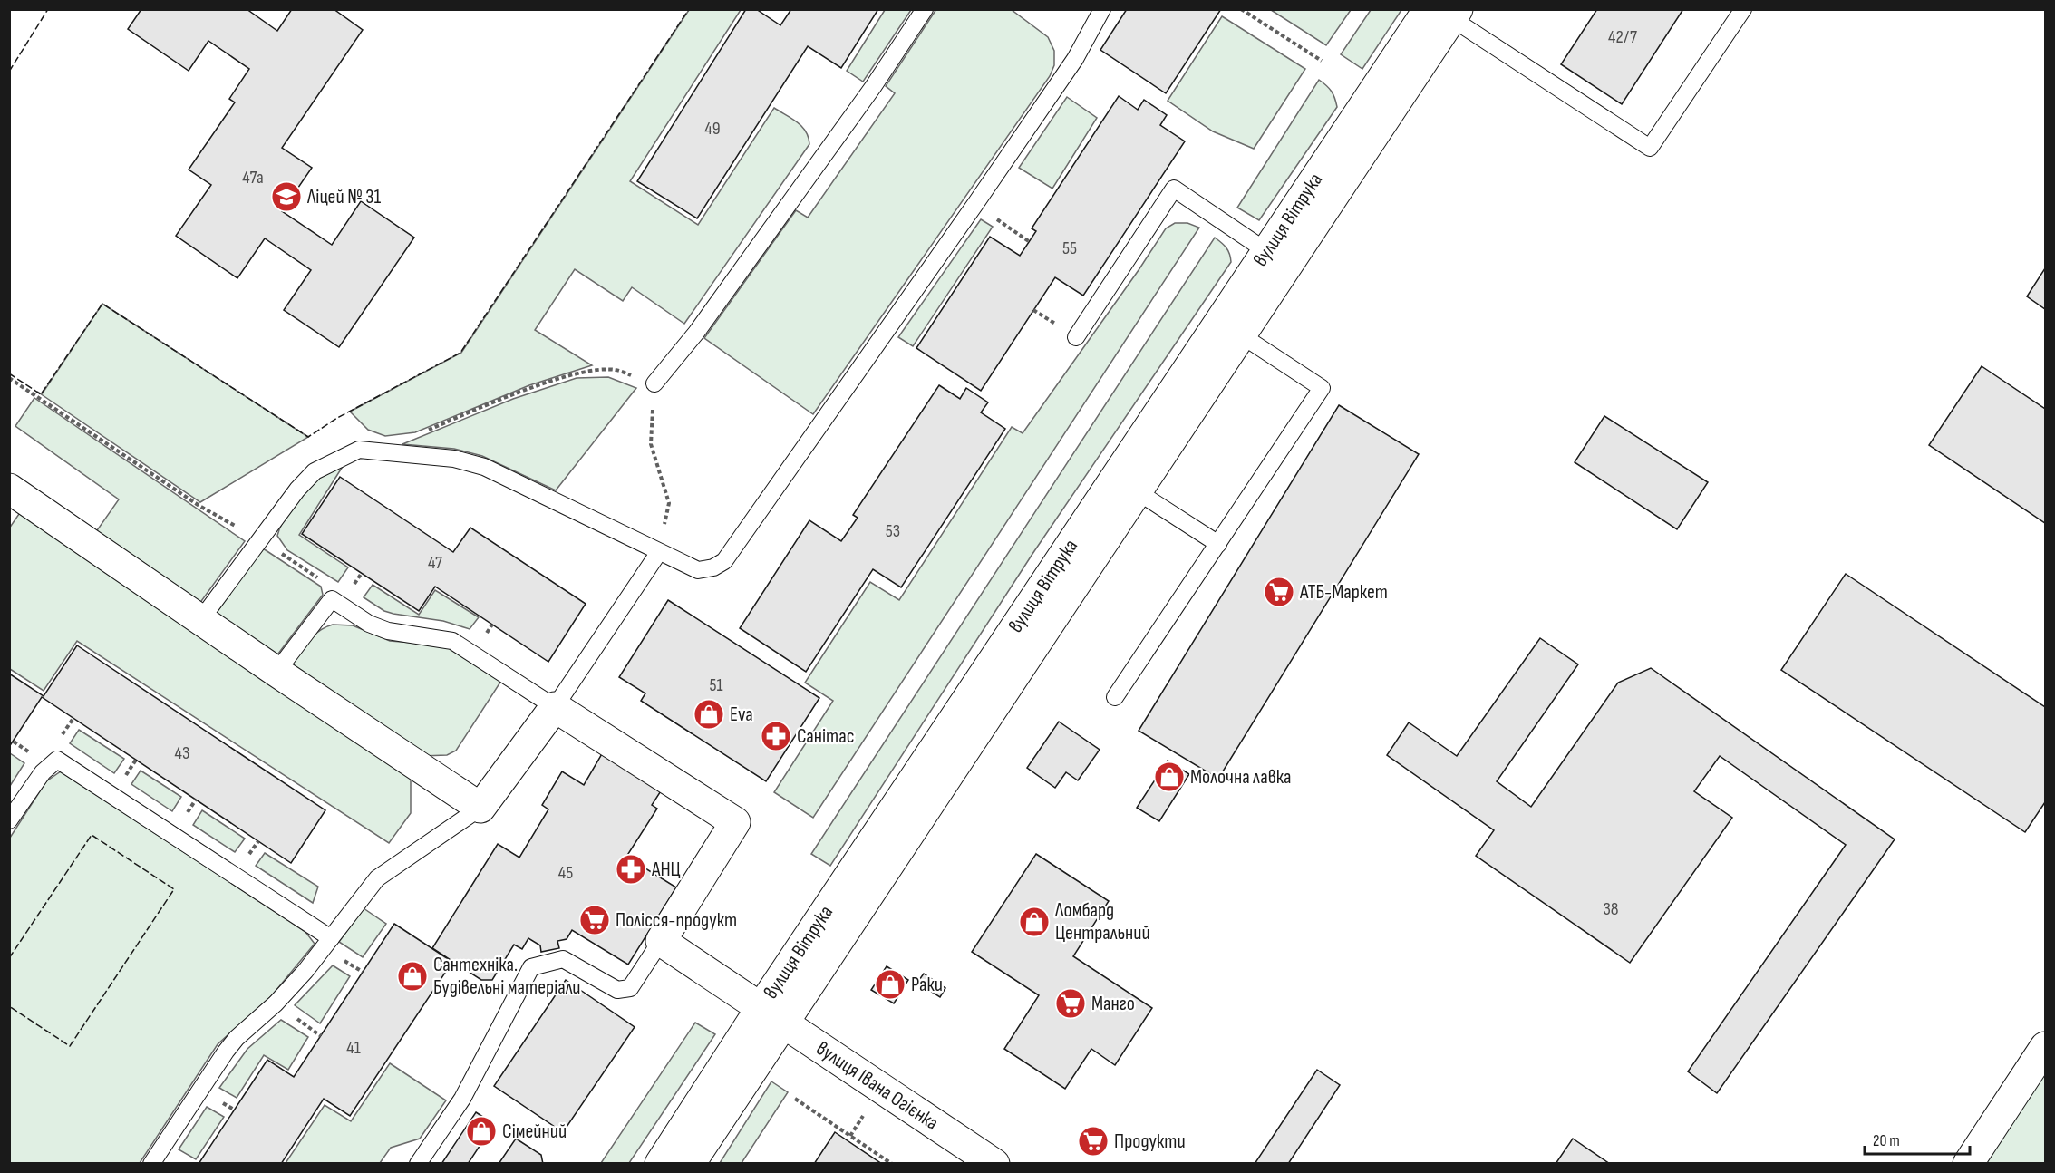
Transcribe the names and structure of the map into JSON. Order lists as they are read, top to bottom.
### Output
{
  "streets": {
    "main road": ["вулиця Вітрука", "вулиця Івана Огієнка"]
  },
  "crossings": [
    ["вулиця Вітрука", "вулиця Івана Огієнка"]
  ],
  "places": {
    "school or university": ["Ліцей № 31"],
    "supermarket": [
      "АТБ-Маркет",
      "Полісся-продукт",
      "Манго",
      "Продукти"
    ],
    "shop": [
      "Eva",
      "Молочна лавка",
      "Ломбард Центральний",
      "Сантехніка. Будівельні матеріали",
      "Раки",
      "Сімейний"
    ],
    "pharmacy": ["Санітас", "АНЦ"]
  },
  "house_numbers": [
    "42/7",
    "49",
    "47а",
    "55",
    "53",
    "47",
    "51",
    "43",
    "45",
    "38",
    "41"
  ],
  "scale_bar": "20 m"
}
